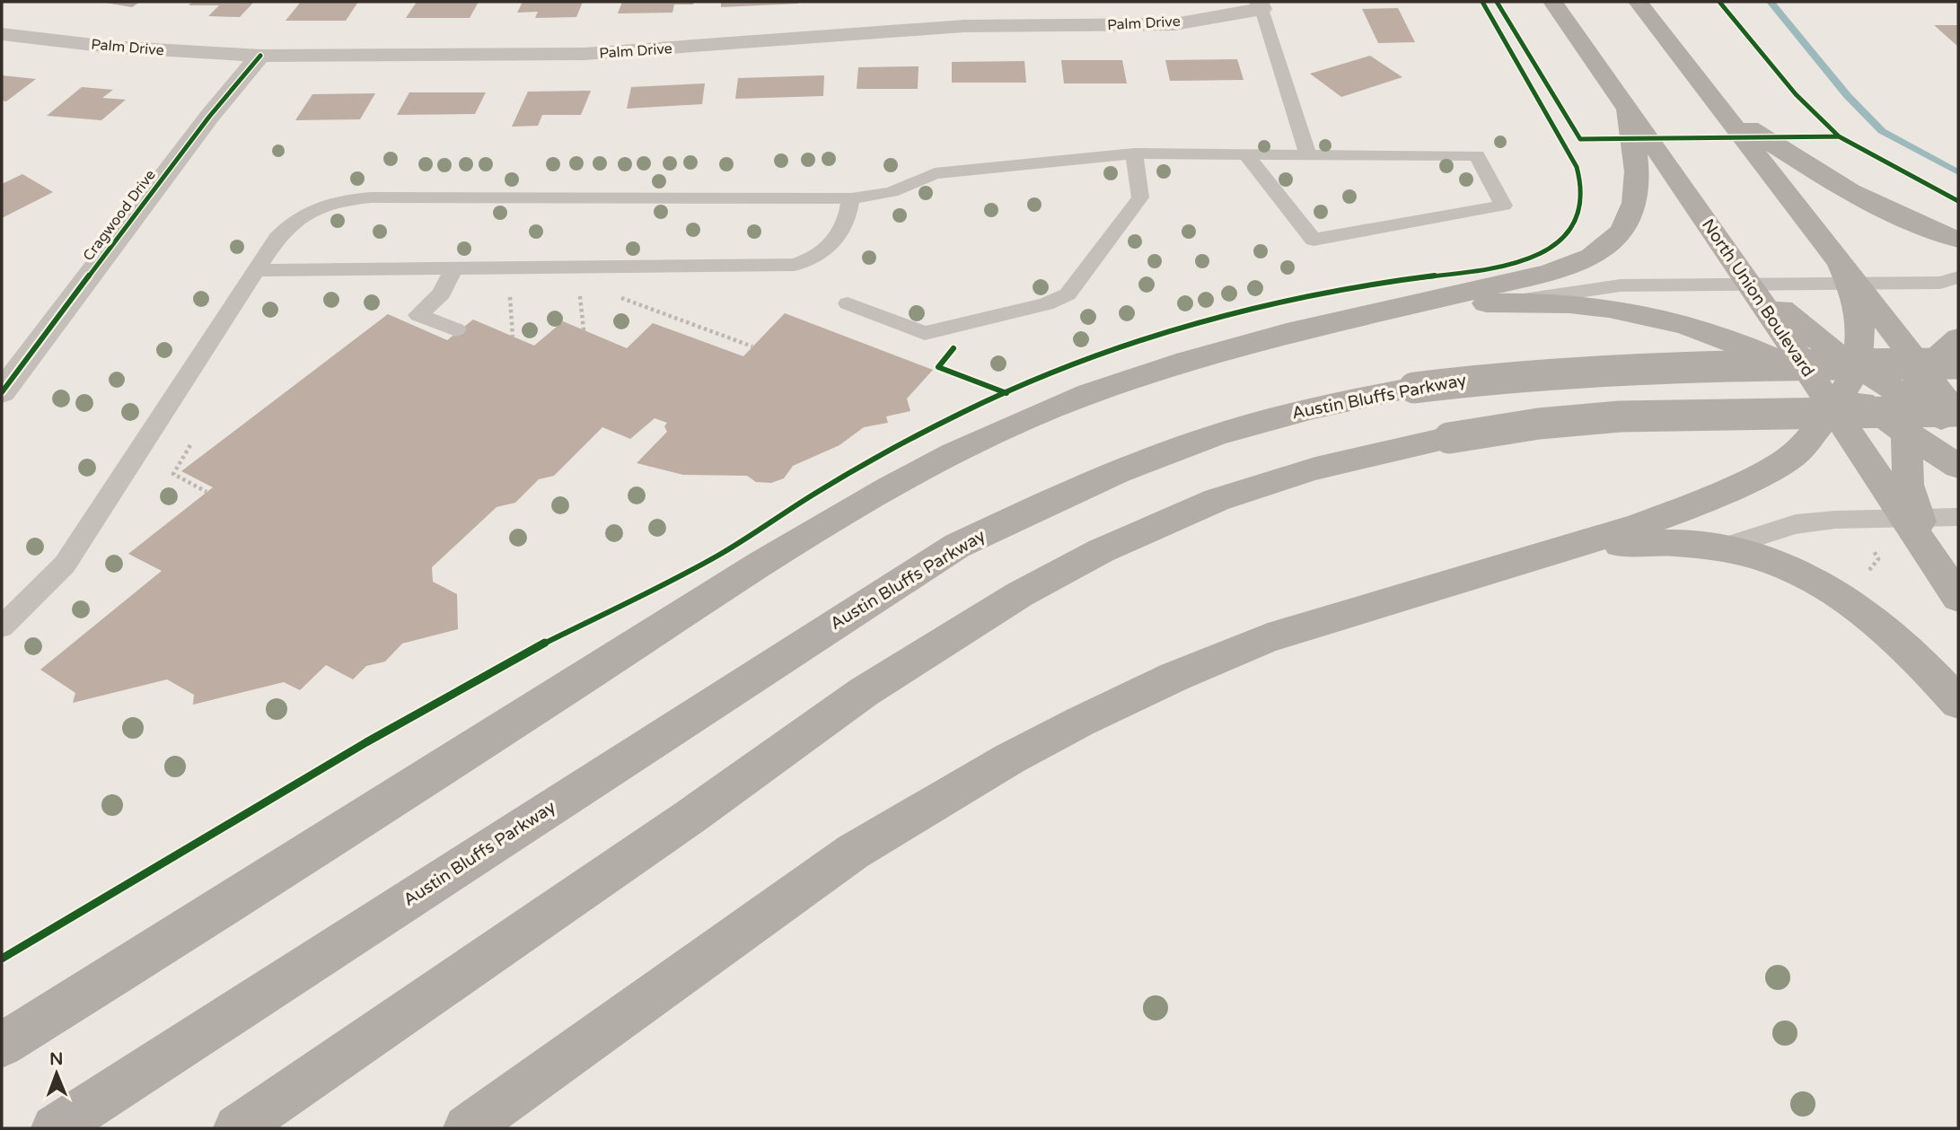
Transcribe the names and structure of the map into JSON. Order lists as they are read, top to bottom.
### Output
{
  "streets": {
    "main road": ["North Union Boulevard", "Austin Bluffs Parkway"],
    "street": ["Palm Drive", "Cragwood Drive"]
  },
  "crossings": [
    ["Palm Drive", "Cragwood Drive"]
  ],
  "north": "top"
}
